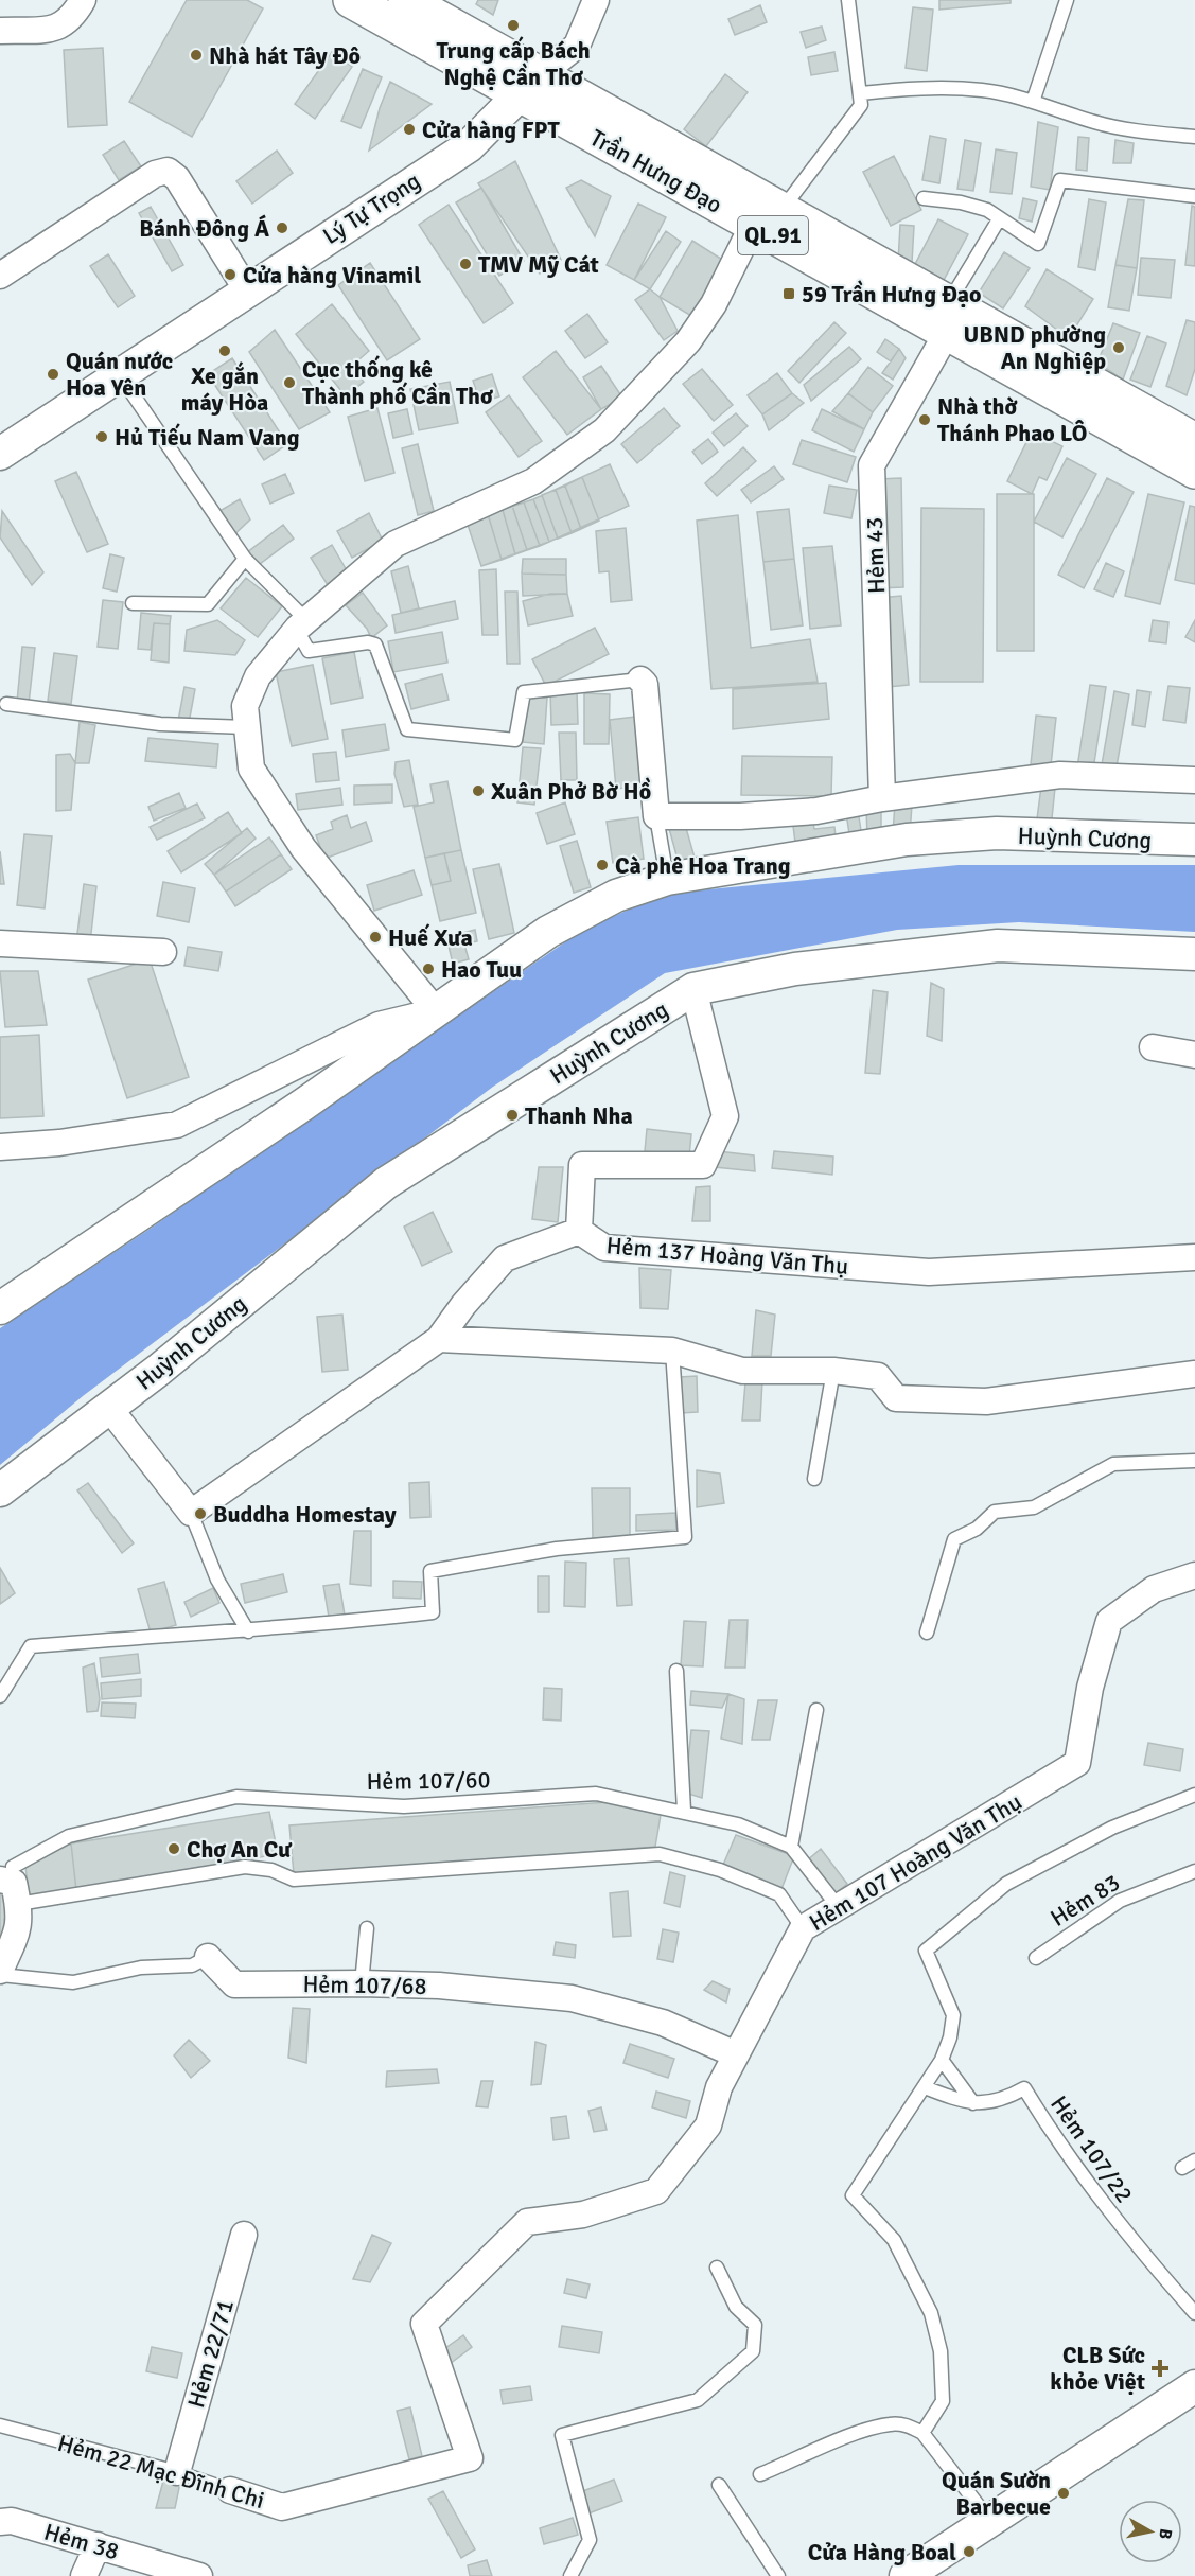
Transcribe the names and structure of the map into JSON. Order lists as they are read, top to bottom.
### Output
{
  "streets": {
    "highway": ["Trần Hưng Đạo", "QL.91"],
    "street": [
      "Lý Tự Trọng",
      "Hẻm 43",
      "Huỳnh Cương",
      "Hẻm 137 Hoàng Văn Thụ",
      "Hẻm 107 Hoàng Văn Thụ",
      "Hẻm 107/68",
      "Hẻm 22/71",
      "Hẻm 22 Mạc Đĩnh Chi",
      "Hẻm 38"
    ],
    "lane": ["Hẻm 107/60", "Hẻm 83", "Hẻm 107/22"]
  },
  "crossings": [
    ["Trần Hưng Đạo", "Lý Tự Trọng"],
    ["Trần Hưng Đạo", "Hẻm 43"],
    ["Hẻm 107/60", "Hẻm 107 Hoàng Văn Thụ"],
    ["Hẻm 107 Hoàng Văn Thụ", "Hẻm 107/68"],
    ["Hẻm 107 Hoàng Văn Thụ", "Hẻm 22 Mạc Đĩnh Chi"],
    ["Hẻm 22/71", "Hẻm 22 Mạc Đĩnh Chi"]
  ],
  "places": {
    "other": [
      "Trung cấp Bách Nghệ Cần Thơ",
      "Nhà hát Tây Đô",
      "Cửa hàng FPT",
      "Bánh Đông Á",
      "TMV Mỹ Cát",
      "Cửa hàng Vinamil",
      "UBND phường An Nghiệp",
      "Xe gắn máy Hòa",
      "Quán nước Hoa Yên",
      "Cục thống kê Thành phố Cần Thơ",
      "Nhà thờ Thánh Phao LÔ",
      "Hủ Tiếu Nam Vang",
      "Xuân Phở Bờ Hồ",
      "Cà phê Hoa Trang",
      "Huế Xưa",
      "Hao Tuu",
      "Thanh Nha",
      "Buddha Homestay",
      "Chợ An Cư",
      "Quán Sườn Barbecue",
      "Cửa Hàng Boal"
    ],
    "transit": ["59 Trần Hưng Đạo"],
    "health": ["CLB Sức khỏe Việt"]
  },
  "north": "right"
}
